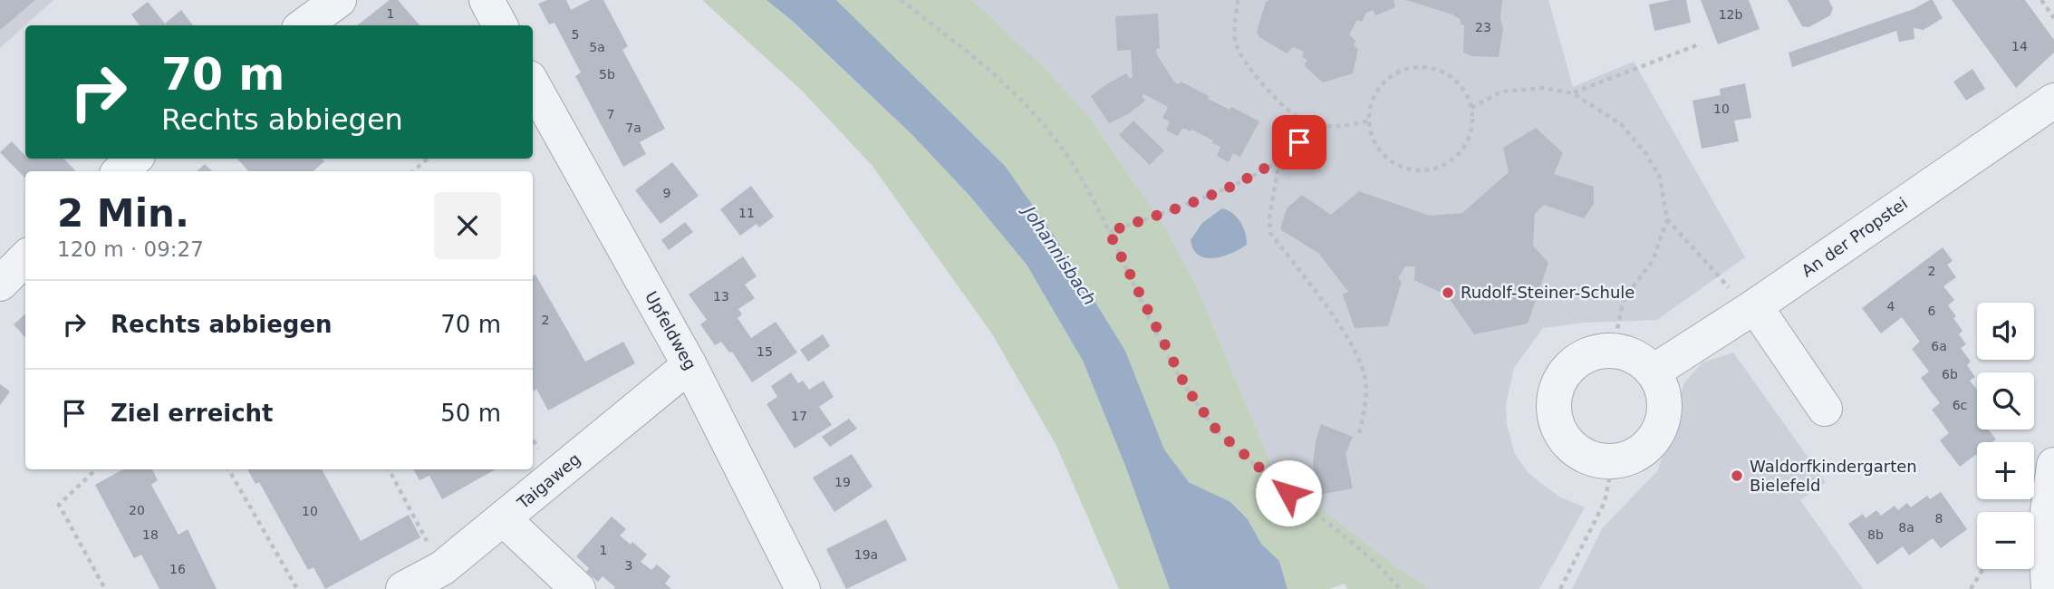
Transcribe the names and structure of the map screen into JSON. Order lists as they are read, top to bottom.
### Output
{
  "streets": {
    "street": ["An der Propstei", "Upfeldweg", "Taigaweg"]
  },
  "crossings": [
    ["Upfeldweg", "Taigaweg"]
  ],
  "water": ["Johannisbach"],
  "places": ["Rudolf-Steiner-Schule", "Waldorfkindergarten Bielefeld"],
  "house_numbers": [
    "1",
    "12b",
    "23",
    "5",
    "14",
    "5a",
    "5b",
    "10",
    "7",
    "7a",
    "9",
    "11",
    "2",
    "13",
    "4",
    "6",
    "2",
    "6a",
    "15",
    "6b",
    "6c",
    "17",
    "19",
    "20",
    "10",
    "8",
    "8a",
    "18",
    "8b",
    "1",
    "19a",
    "3",
    "16"
  ],
  "page": {
    "turn": ["70 m", "Rechts abbiegen"],
    "heading": ["2 Min.", "120 m · 09:27"],
    "list": [
      {
        "name": "Rechts abbiegen",
        "value": "70 m"
      },
      {
        "name": "Ziel erreicht",
        "value": "50 m"
      }
    ],
    "map_buttons": ["+", "−"]
  }
}
